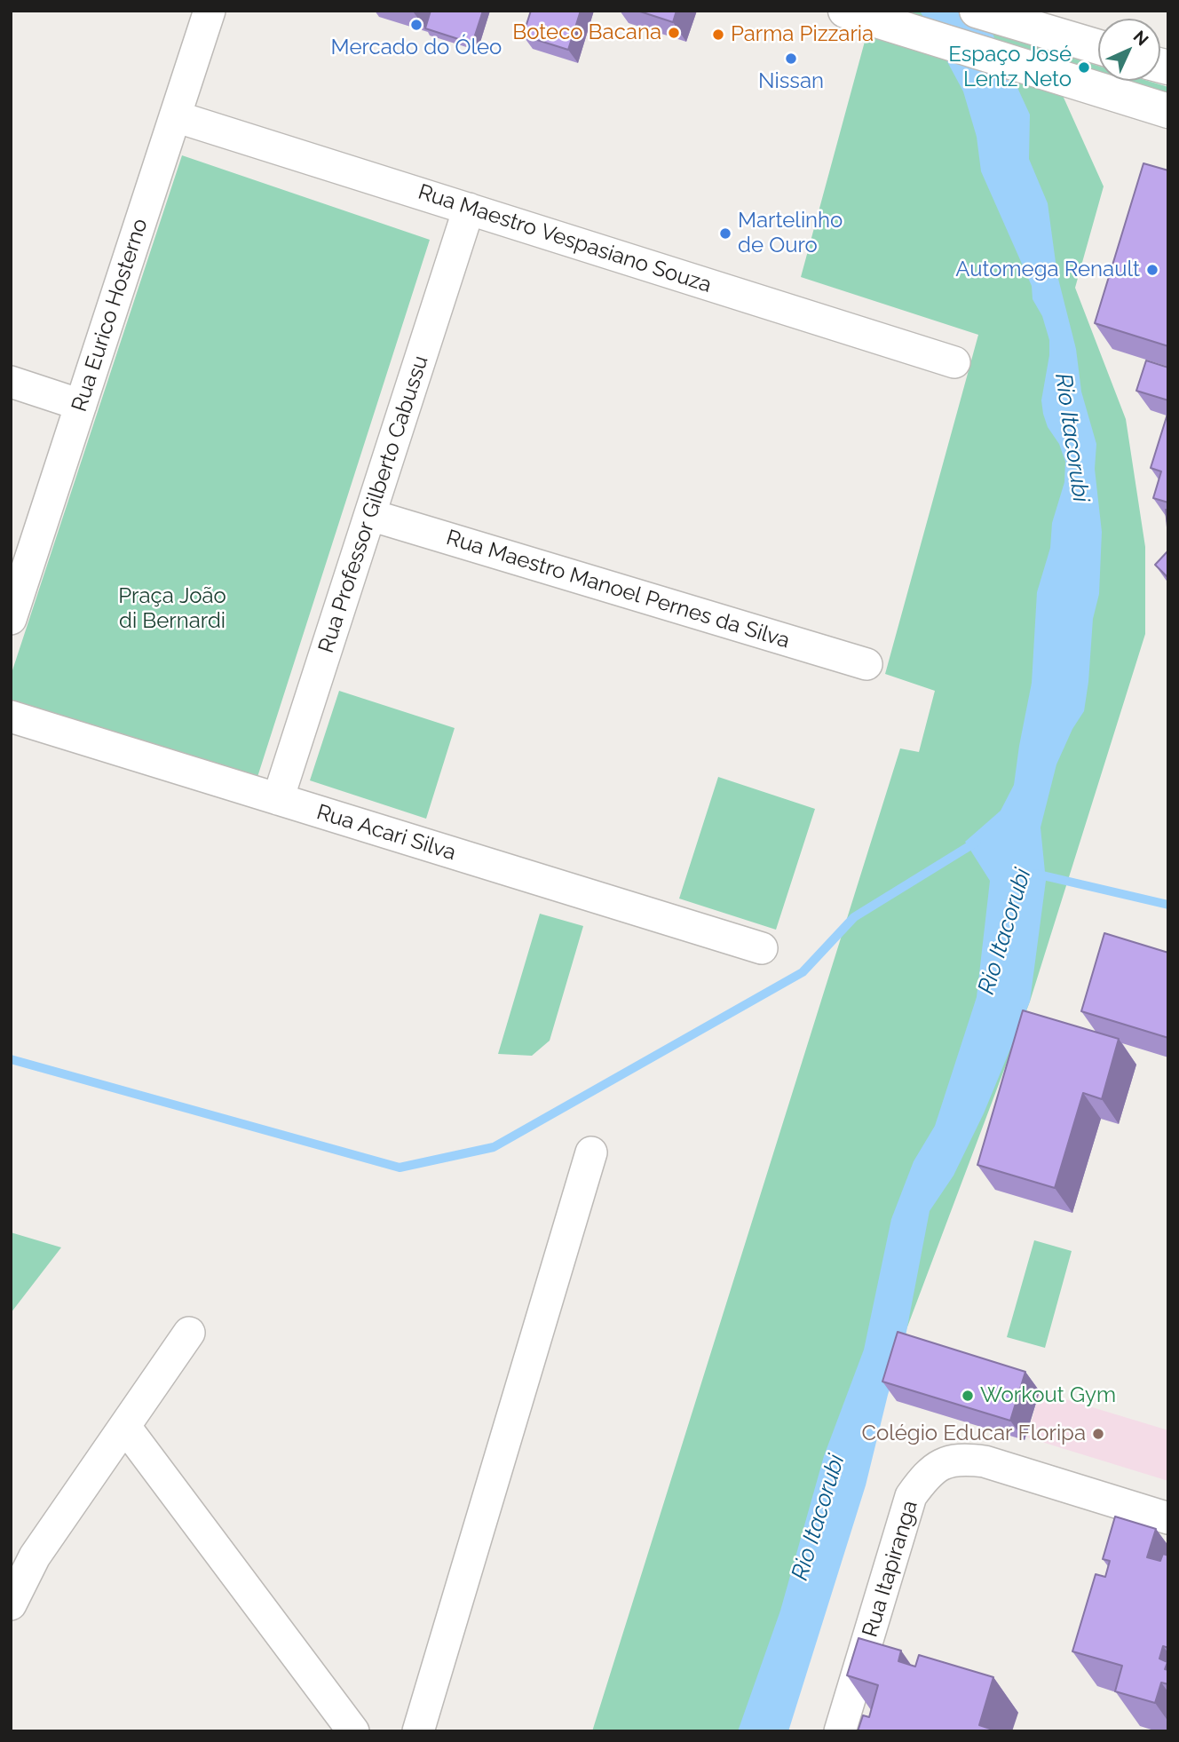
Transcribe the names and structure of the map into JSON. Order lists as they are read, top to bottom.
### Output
{
  "streets": {
    "street": [
      "Rua Maestro Vespasiano Souza",
      "Rua Eurico Hosterno",
      "Rua Professor Gilberto Cabussu",
      "Rua Maestro Manoel Pernes da Silva",
      "Rua Acari Silva",
      "Rua Itapiranga"
    ]
  },
  "crossings": [
    ["Rua Maestro Vespasiano Souza", "Rua Eurico Hosterno"],
    ["Rua Maestro Vespasiano Souza", "Rua Professor Gilberto Cabussu"],
    ["Rua Professor Gilberto Cabussu", "Rua Maestro Manoel Pernes da Silva"],
    ["Rua Professor Gilberto Cabussu", "Rua Acari Silva"]
  ],
  "water": ["Rio Itacorubi"],
  "parks": ["Praça João di Bernardi"],
  "places": [
    "Mercado do Óleo",
    "Boteco Bacana",
    "Parma Pizzaria",
    "Nissan",
    "Espaço José Lentz Neto",
    "Martelinho de Ouro",
    "Automega Renault",
    "Workout Gym",
    "Colégio Educar Floripa"
  ],
  "north": "top right"
}
